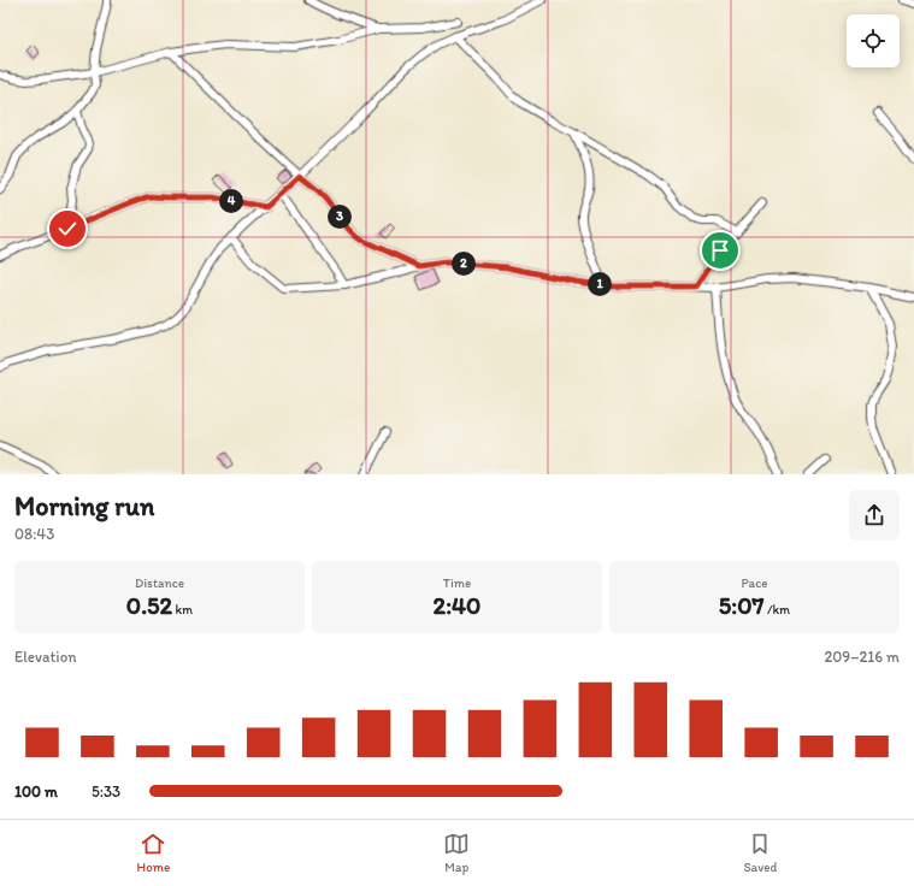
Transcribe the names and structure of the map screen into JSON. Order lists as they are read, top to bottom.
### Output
{
  "page": {
    "pins": [
      "4",
      "3",
      "2",
      "1"
    ],
    "heading": ["Morning run", "08:43"],
    "stats": [
      ["Distance", "0.52 km"],
      ["Time", "2:40"],
      ["Pace", "5:07 /km"]
    ],
    "chart": ["Elevation", "209–216 m"],
    "list": [
      {
        "name": "100 m",
        "note": "5:33"
      }
    ],
    "tabs": ["Home", "Map", "Saved"]
  }
}
